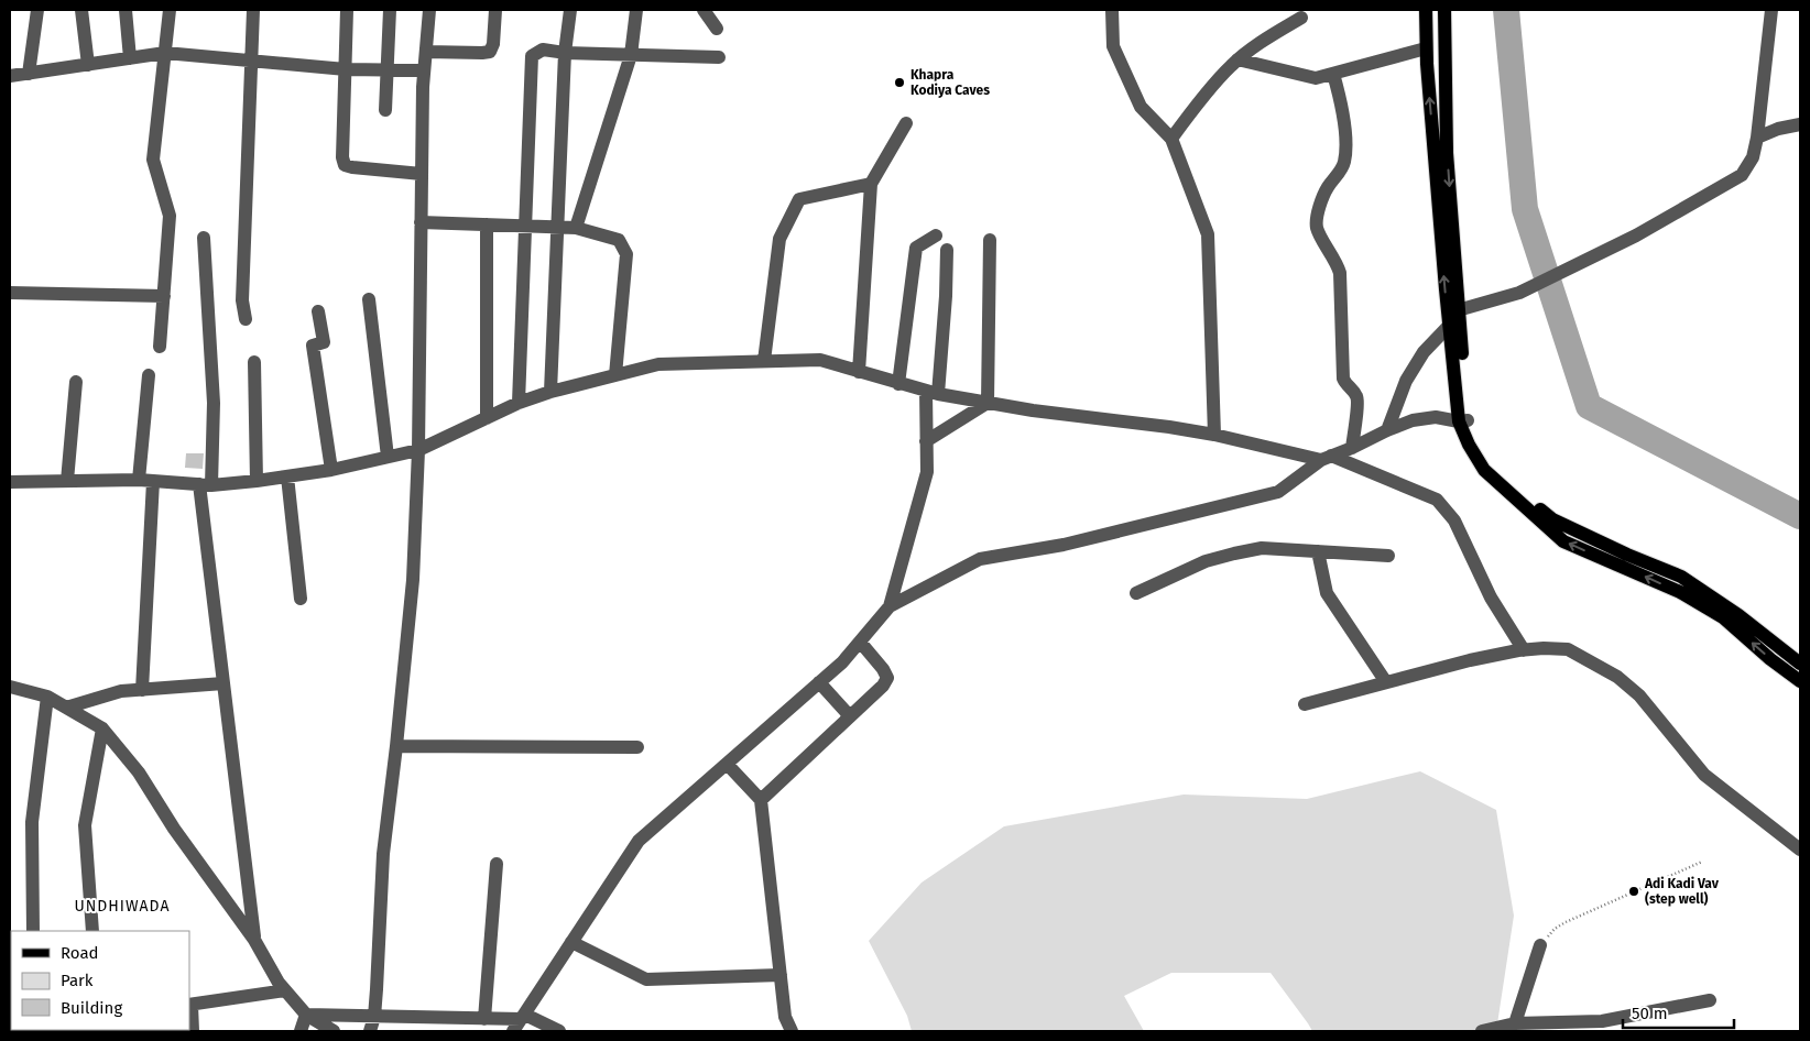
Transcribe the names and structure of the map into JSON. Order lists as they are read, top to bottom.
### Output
{
  "districts": ["UNDHIWADA"],
  "places": ["Khapra Kodiya Caves", "Adi Kadi Vav (step well)"],
  "legend": ["Road", "Park", "Building"],
  "scale_bar": "50 m"
}
